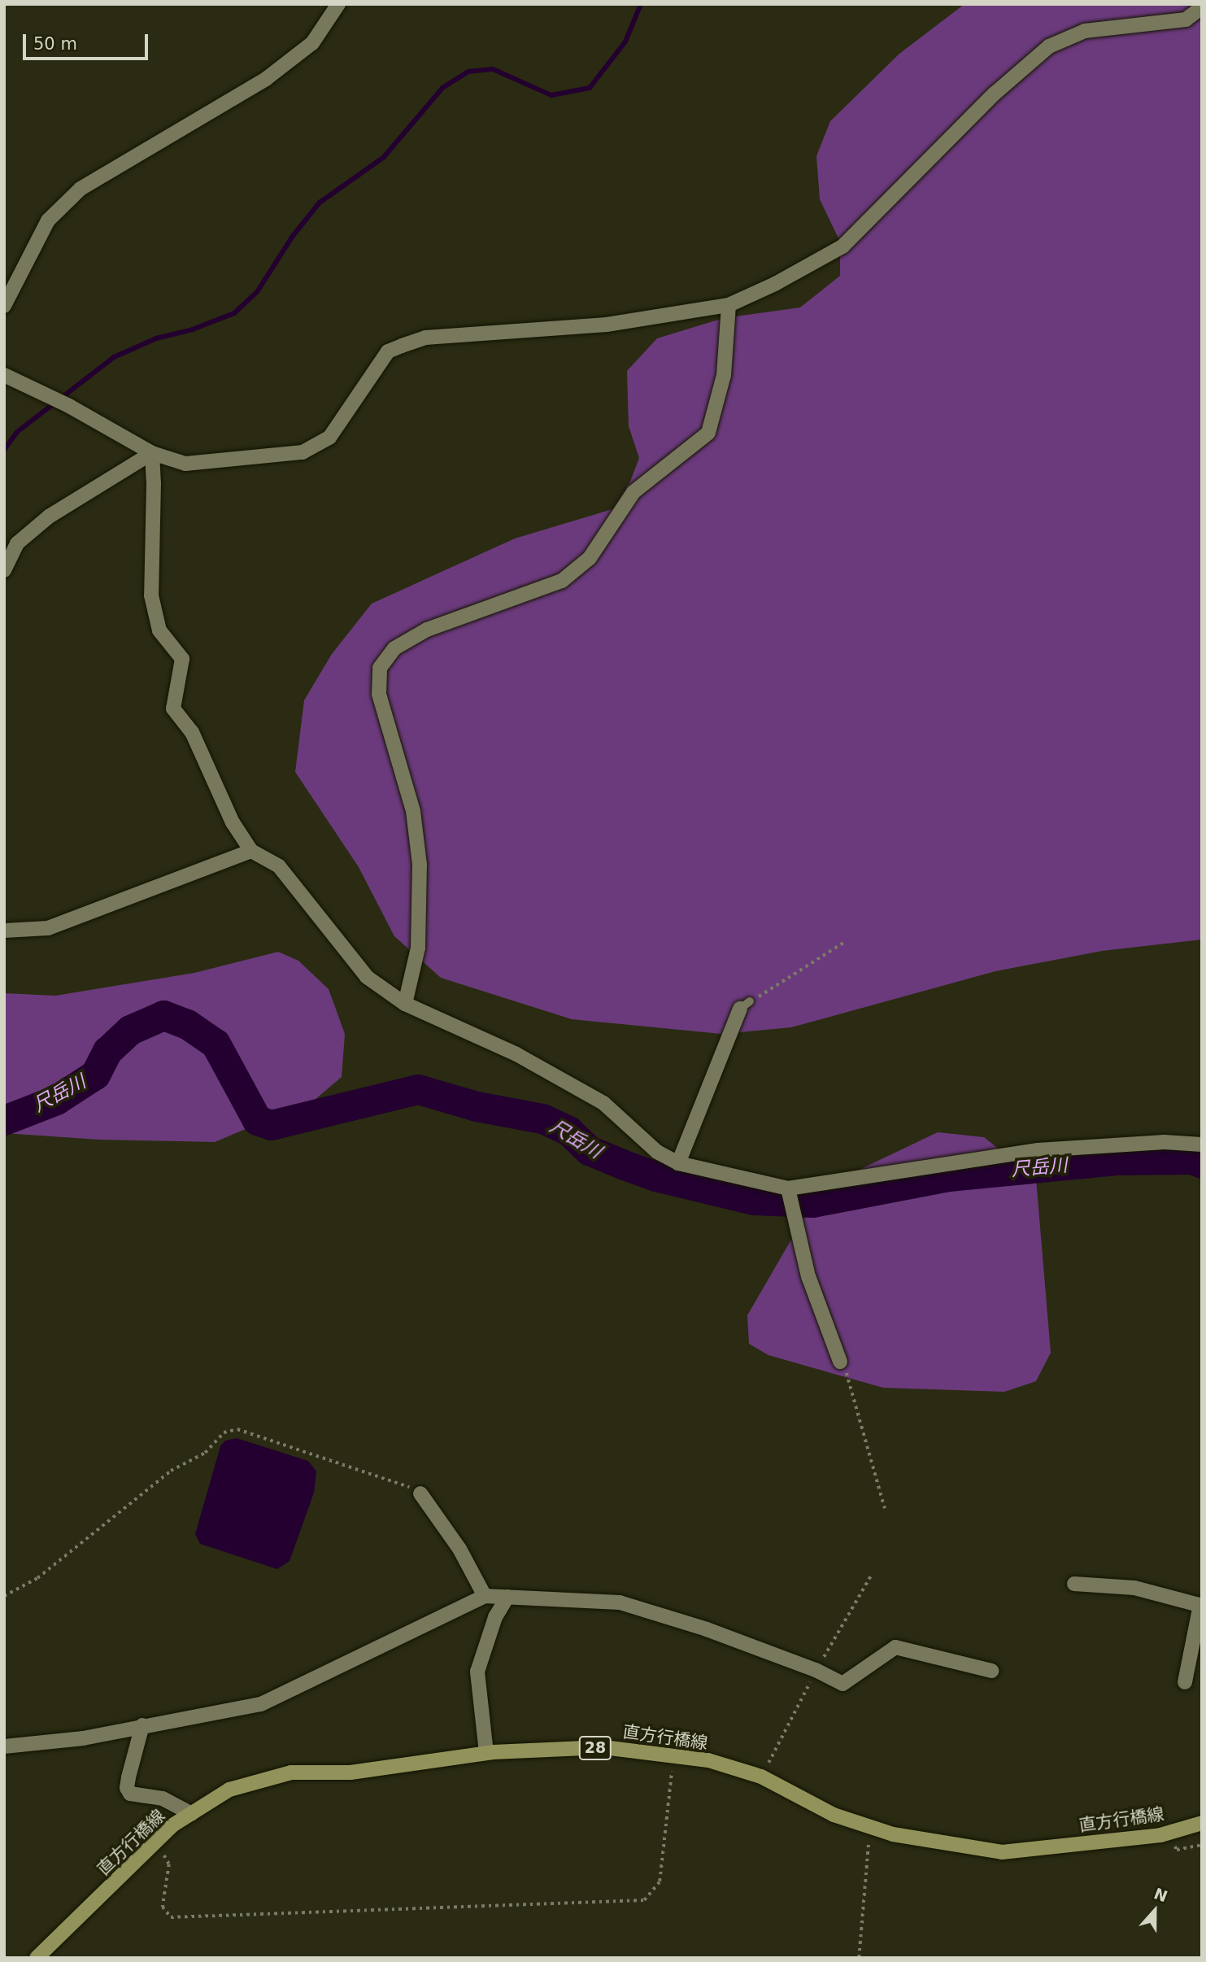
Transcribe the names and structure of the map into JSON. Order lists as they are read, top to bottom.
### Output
{
  "streets": {
    "main road": ["直方行橋線", "28"]
  },
  "water": ["尺岳川"],
  "scale_bar": "50 m",
  "north": "top"
}
